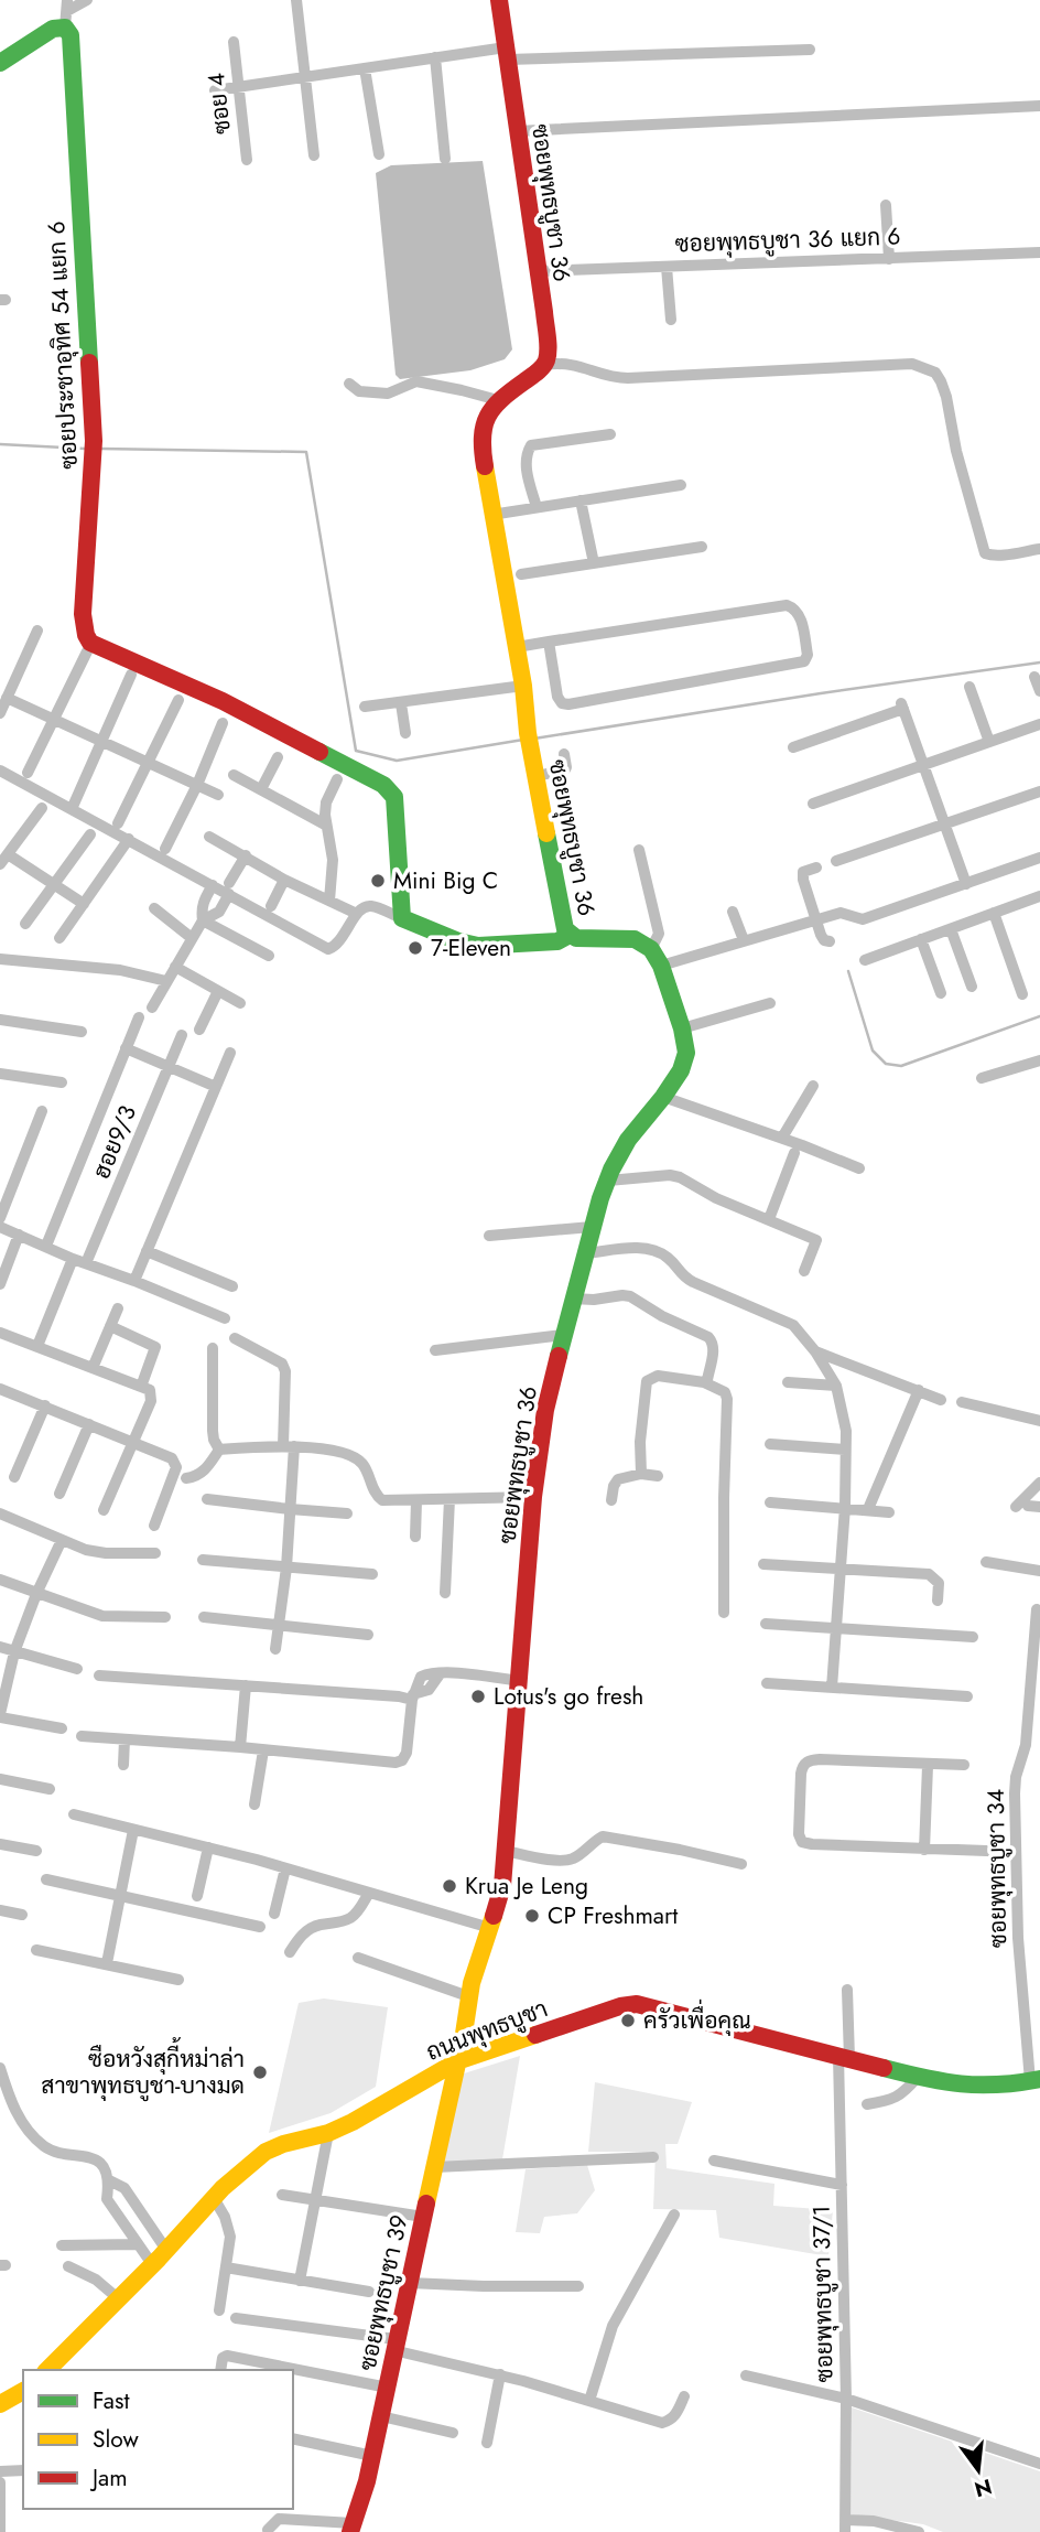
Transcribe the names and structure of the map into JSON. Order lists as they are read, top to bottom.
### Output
{
  "streets": {
    "street": [
      "ซอย 4",
      "ซอยพุทธบูชา 36",
      "ซอยพุทธบูชา 36 แยก 6",
      "ซอยประชาอุทิศ 54 แยก 6",
      "ฮอย9/3",
      "ซอยพุทธบูชา 34",
      "ถนนพุทธบูชา",
      "ซอยพุทธบูชา 39",
      "ซอยพุทธบูชา 37/1"
    ]
  },
  "crossings": [
    ["ซอยพุทธบูชา 36", "ซอยพุทธบูชา 36 แยก 6"],
    ["ซอยพุทธบูชา 36", "ถนนพุทธบูชา"],
    ["ซอยพุทธบูชา 36", "ซอยพุทธบูชา 39"],
    ["ซอยพุทธบูชา 34", "ถนนพุทธบูชา"],
    ["ถนนพุทธบูชา", "ซอยพุทธบูชา 39"],
    ["ถนนพุทธบูชา", "ซอยพุทธบูชา 37/1"]
  ],
  "places": [
    "Mini Big C",
    "7-Eleven",
    "Lotus's go fresh",
    "Krua Je Leng",
    "CP Freshmart",
    "ครัวเพื่อคุณ",
    "ซือหวังสุกี้หม่าล่า สาขาพุทธบูชา-บางมด"
  ],
  "legend": ["Fast", "Slow", "Jam"],
  "north": "bottom"
}
